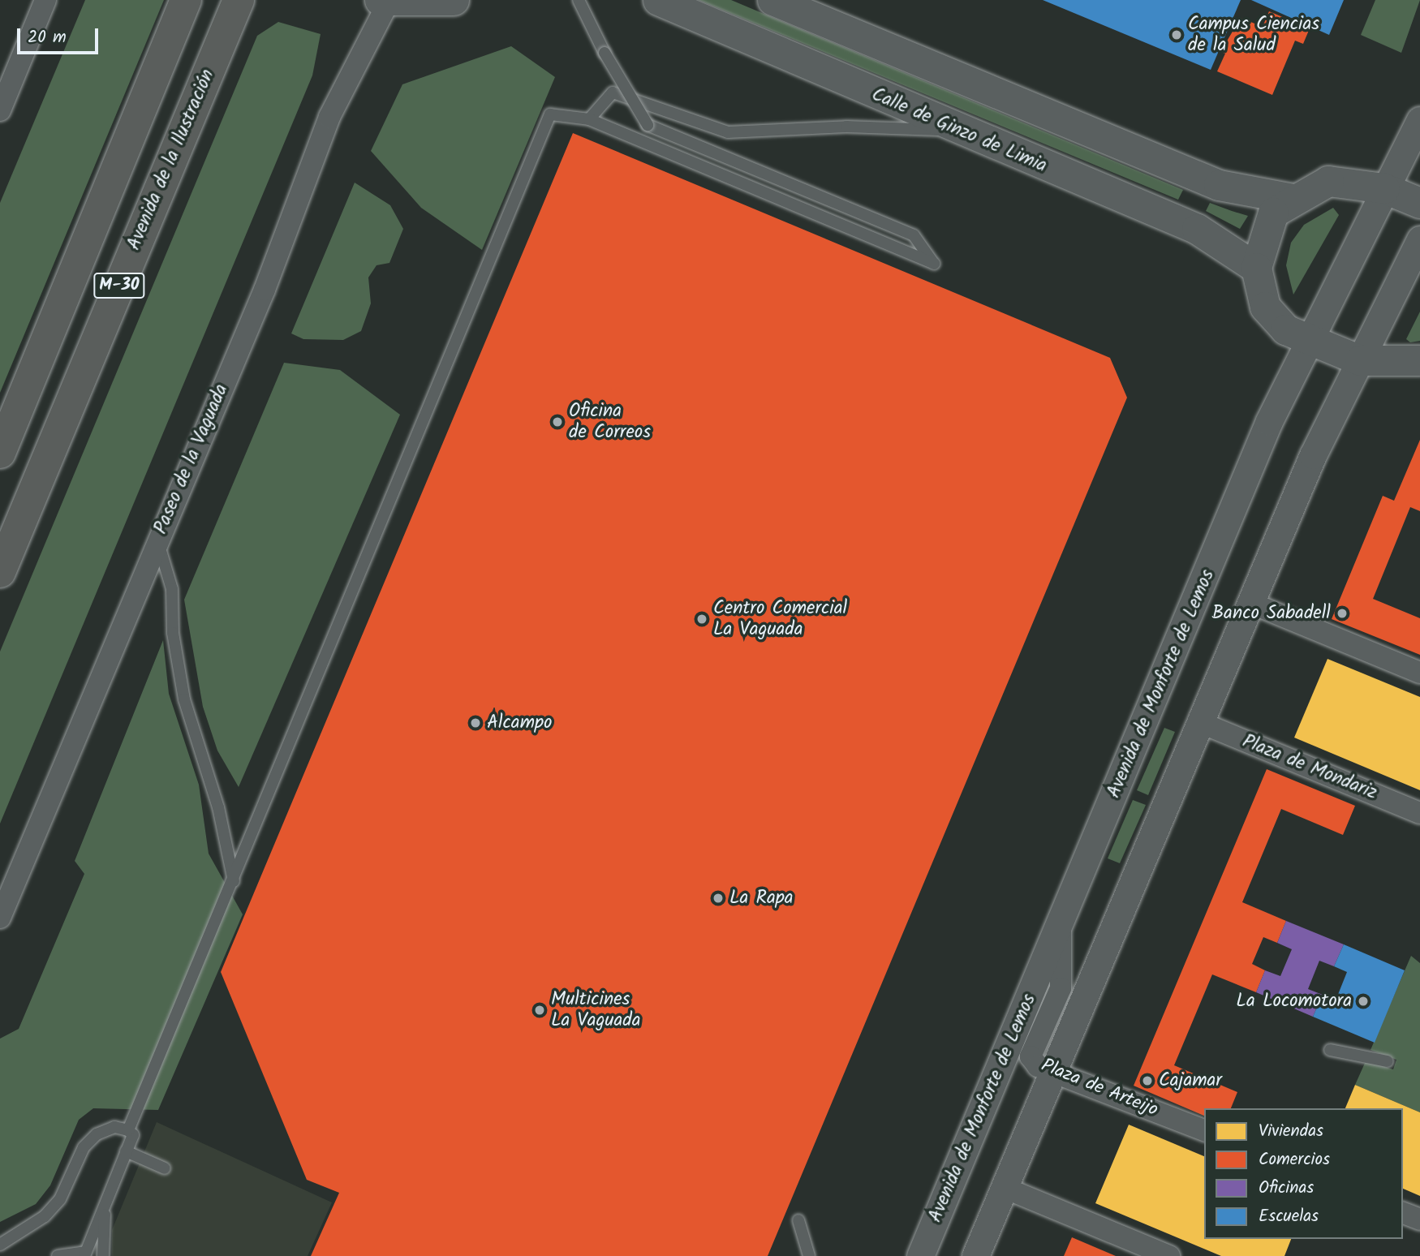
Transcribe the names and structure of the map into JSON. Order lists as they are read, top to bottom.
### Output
{
  "streets": {
    "highway": ["Avenida de la Ilustración", "M-30"],
    "main road": ["Calle de Ginzo de Limia"],
    "street": [
      "Paseo de la Vaguada",
      "Avenida de Monforte de Lemos",
      "Plaza de Mondariz",
      "Plaza de Arteijo"
    ]
  },
  "crossings": [
    ["Avenida de Monforte de Lemos", "Plaza de Arteijo"]
  ],
  "places": [
    "Campus Ciencias de la Salud",
    "Oficina de Correos",
    "Banco Sabadell",
    "Centro Comercial La Vaguada",
    "Alcampo",
    "La Rapa",
    "La Locomotora",
    "Multicines La Vaguada",
    "Cajamar"
  ],
  "legend": [
    "Viviendas",
    "Comercios",
    "Oficinas",
    "Escuelas"
  ],
  "scale_bar": "20 m"
}
